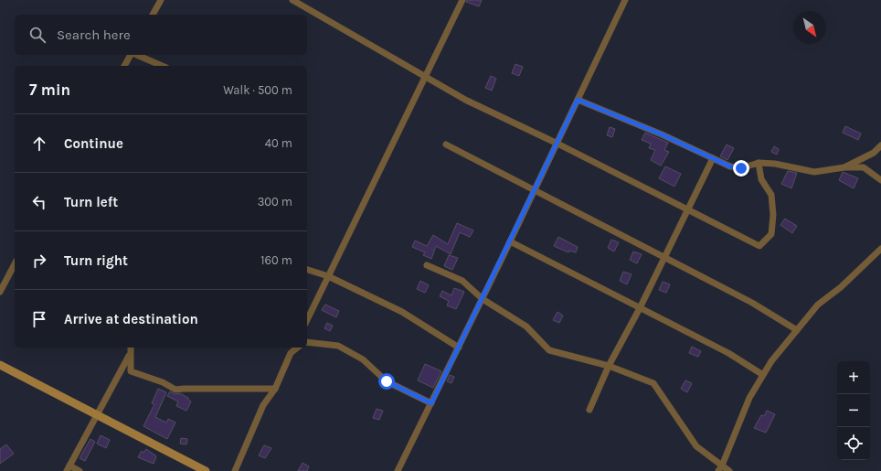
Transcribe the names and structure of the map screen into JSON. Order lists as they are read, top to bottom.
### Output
{
  "north": "bottom right",
  "page": {
    "search": "Search here",
    "heading": ["7 min", "Walk · 500 m"],
    "list": [
      ["Continue", "40 m"],
      ["Turn left", "300 m"],
      ["Turn right", "160 m"],
      "Arrive at destination"
    ],
    "map_buttons": ["+", "−"]
  }
}
